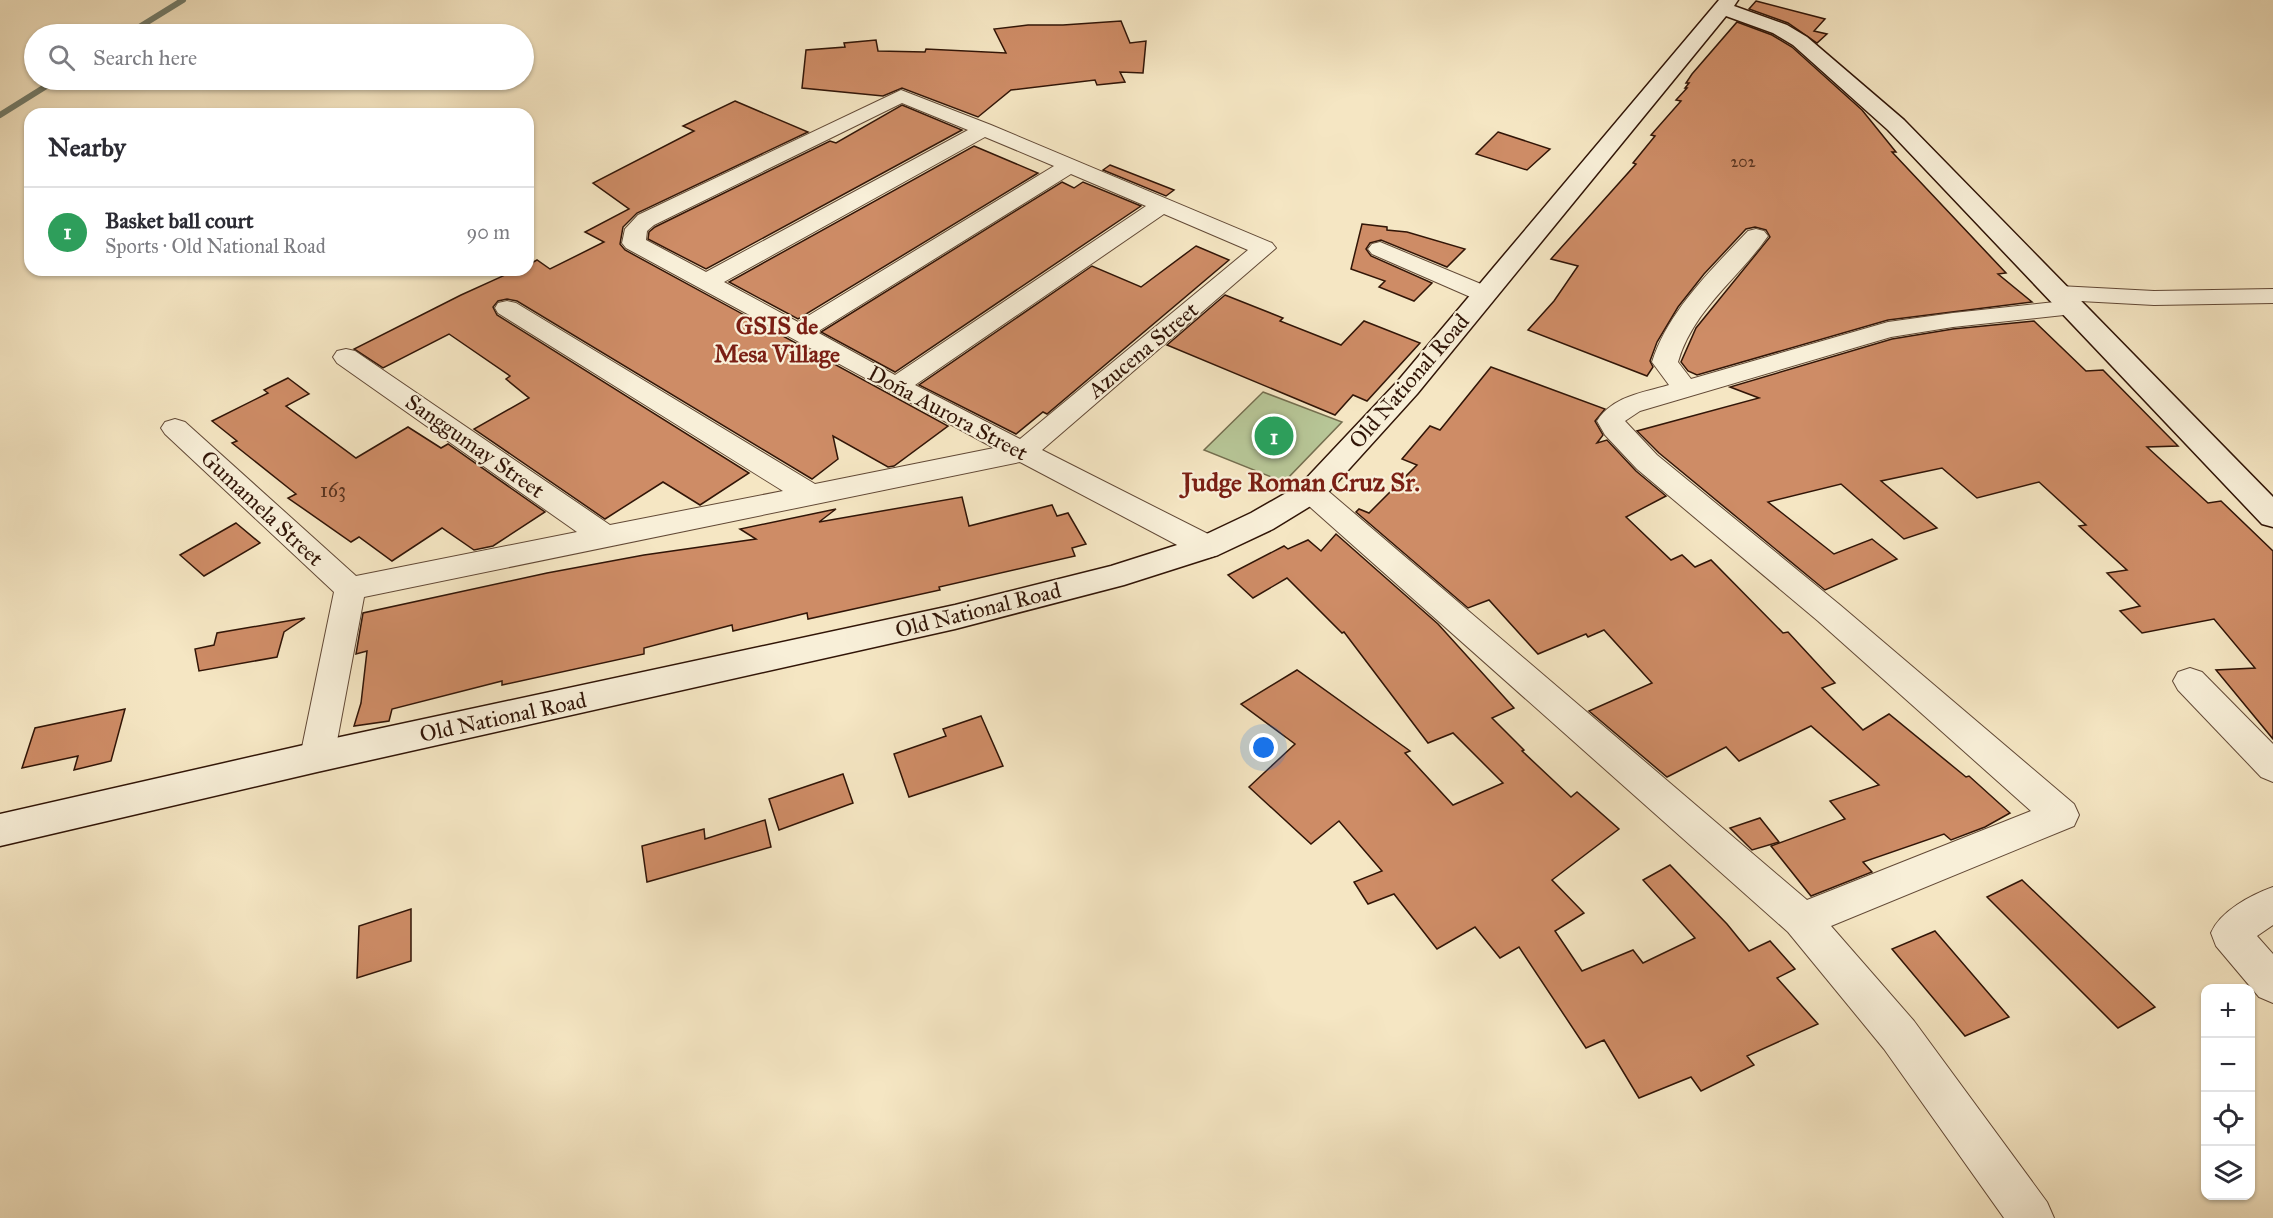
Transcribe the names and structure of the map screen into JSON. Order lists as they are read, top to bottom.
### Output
{
  "streets": {
    "main road": ["Old National Road"],
    "street": [
      "Azucena Street",
      "Doña Aurora Street",
      "Sanggumay Street",
      "Gumamela Street"
    ]
  },
  "crossings": [
    ["Azucena Street", "Doña Aurora Street"],
    ["Old National Road", "Doña Aurora Street"]
  ],
  "districts": ["GSIS de Mesa Village", "Judge Roman Cruz Sr."],
  "house_numbers": ["202", "163"],
  "page": {
    "search": "Search here",
    "heading": "Nearby",
    "list": [
      {
        "mark": "1",
        "name": "Basket ball court",
        "note": "Sports · Old National Road",
        "value": "90 m"
      }
    ],
    "pins": "1",
    "map_buttons": ["+", "−"]
  }
}
